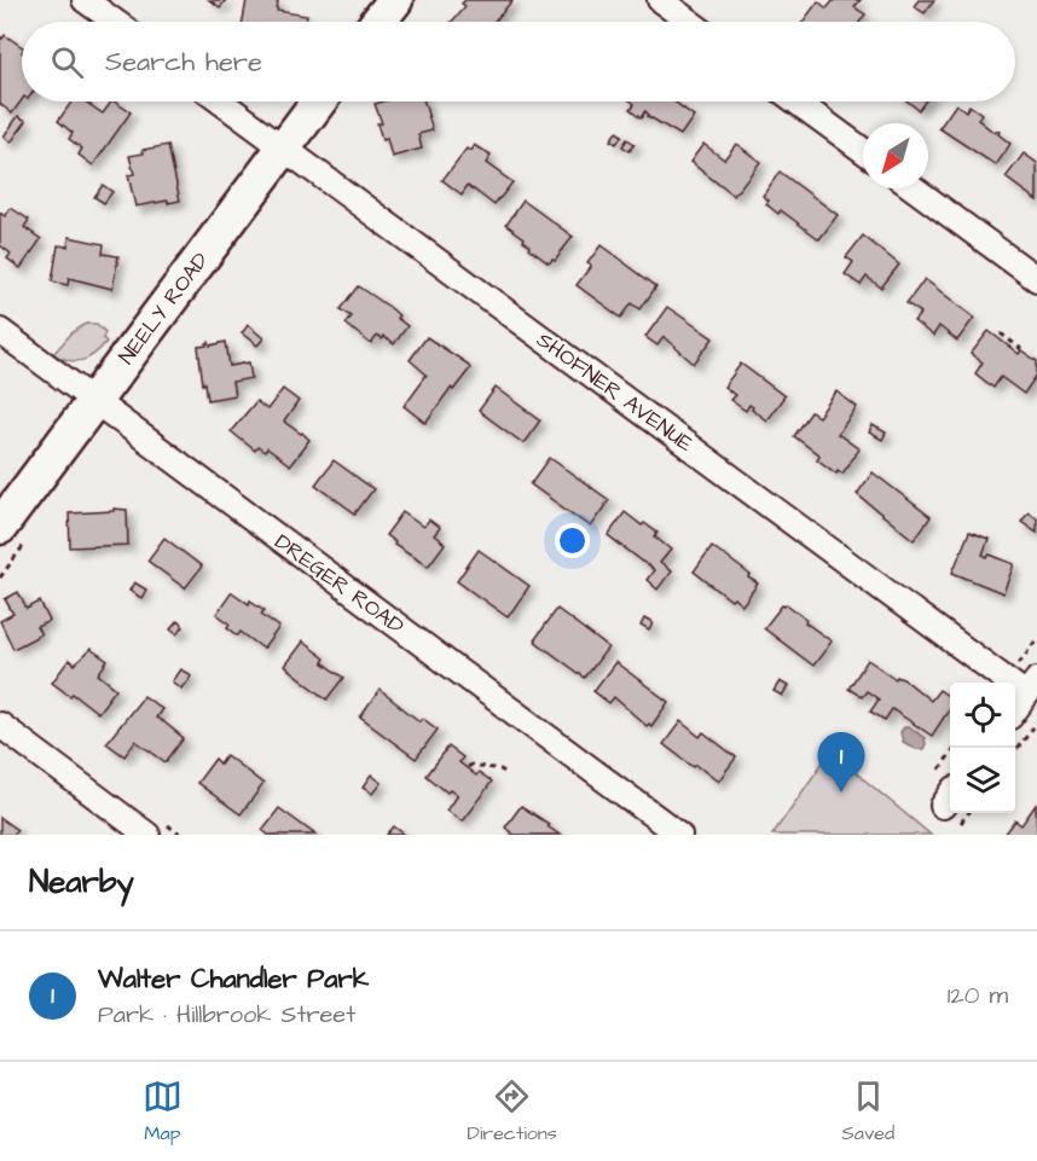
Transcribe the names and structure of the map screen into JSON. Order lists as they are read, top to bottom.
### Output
{
  "streets": {
    "street": ["NEELY ROAD", "SHOFNER AVENUE", "DREGER ROAD"]
  },
  "crossings": [
    ["NEELY ROAD", "SHOFNER AVENUE"],
    ["NEELY ROAD", "DREGER ROAD"]
  ],
  "north": "bottom left",
  "page": {
    "search": "Search here",
    "pins": "1",
    "heading": "Nearby",
    "list": [
      {
        "mark": "1",
        "name": "Walter Chandler Park",
        "note": "Park · Hillbrook Street",
        "value": "120 m"
      }
    ],
    "nav": ["Map", "Directions", "Saved"]
  }
}
